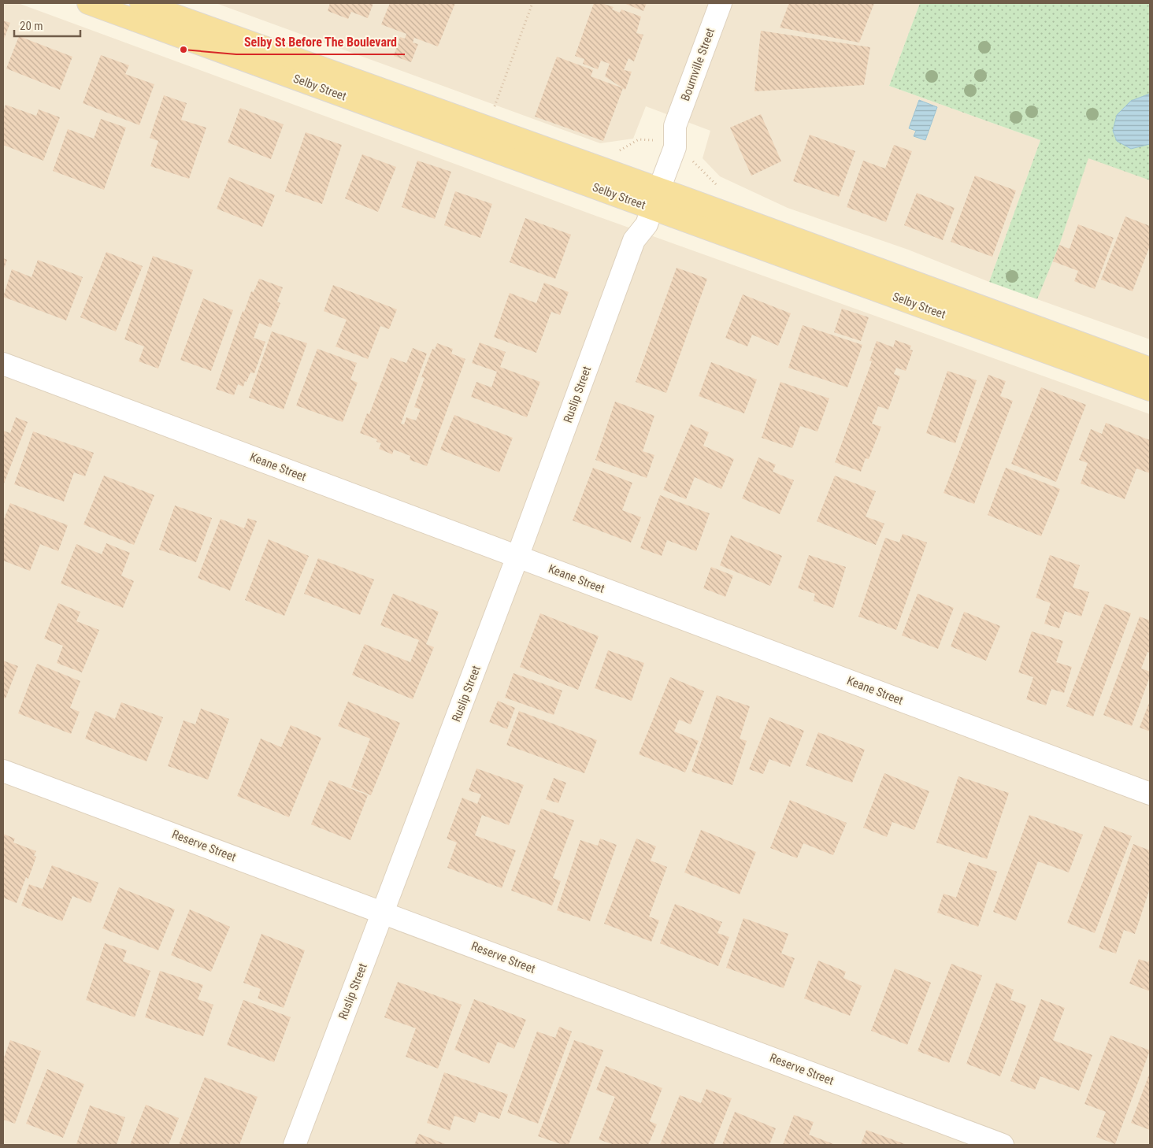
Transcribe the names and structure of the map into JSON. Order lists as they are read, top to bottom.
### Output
{
  "streets": {
    "main road": ["Selby Street"],
    "street": [
      "Bournville Street",
      "Ruslip Street",
      "Keane Street",
      "Reserve Street"
    ]
  },
  "crossings": [
    ["Bournville Street", "Selby Street"],
    ["Bournville Street", "Ruslip Street"],
    ["Selby Street", "Ruslip Street"],
    ["Ruslip Street", "Keane Street"],
    ["Ruslip Street", "Reserve Street"]
  ],
  "places": ["Selby St Before The Boulevard"],
  "scale_bar": "20 m"
}
